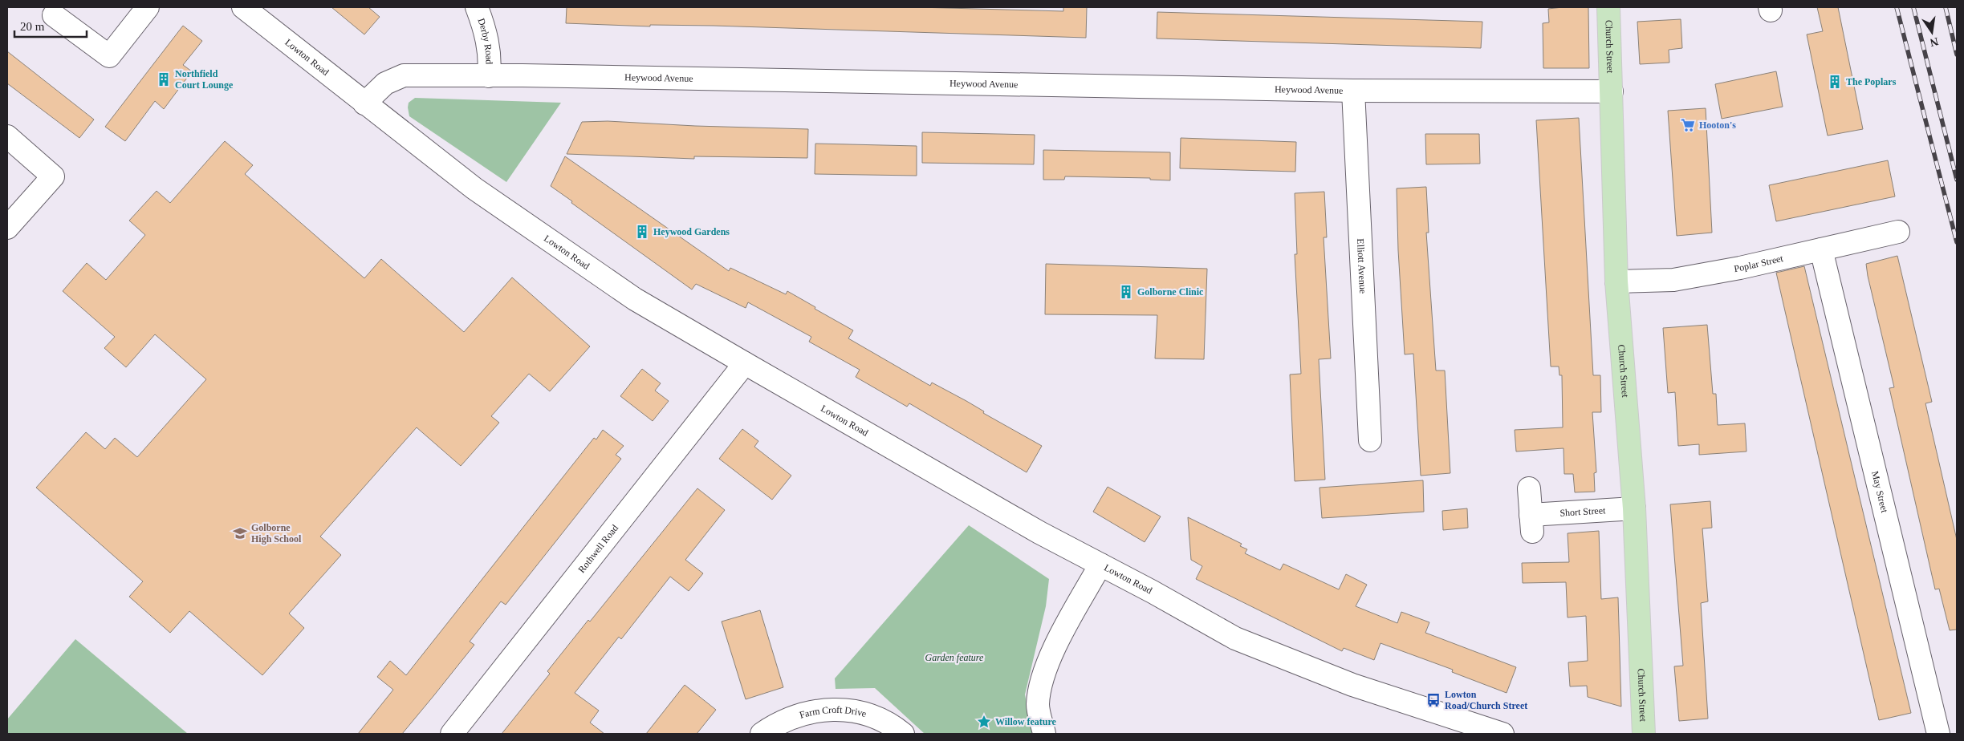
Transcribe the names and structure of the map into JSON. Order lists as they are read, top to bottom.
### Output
{
  "streets": {
    "main road": ["Church Street"],
    "street": [
      "Derby Road",
      "Lowton Road",
      "Heywood Avenue",
      "Poplar Street",
      "Elliott Avenue",
      "May Street",
      "Short Street",
      "Rothwell Road",
      "Farm Croft Drive"
    ]
  },
  "crossings": [
    ["Derby Road", "Heywood Avenue"],
    ["Church Street", "Heywood Avenue"],
    ["Church Street", "Poplar Street"],
    ["Church Street", "Short Street"],
    ["Lowton Road", "Heywood Avenue"],
    ["Lowton Road", "Rothwell Road"],
    ["Heywood Avenue", "Elliott Avenue"],
    ["Poplar Street", "May Street"]
  ],
  "parks": ["Garden feature"],
  "places": {
    "building": [
      "Northfield Court Lounge",
      "The Poplars",
      "Heywood Gardens",
      "Golborne Clinic"
    ],
    "supermarket": ["Hooton's"],
    "school or university": ["Golborne High School"],
    "bus stop": ["Lowton Road/Church Street"],
    "place": ["Willow feature"]
  },
  "scale_bar": "20 m",
  "north": "bottom"
}
